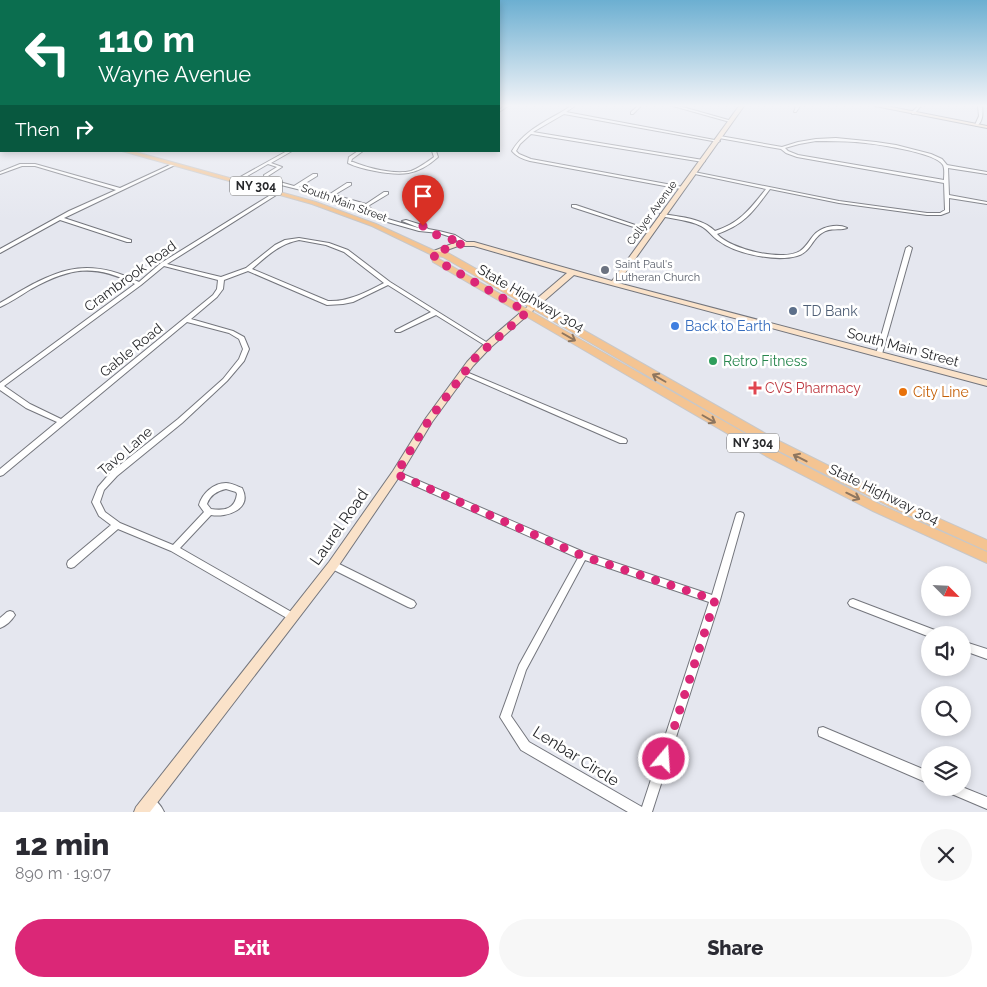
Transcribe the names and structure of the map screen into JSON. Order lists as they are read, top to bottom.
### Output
{
  "streets": {
    "main road": ["NY 304", "South Main Street", "State Highway 304"],
    "street": [
      "Collyer Avenue",
      "Crambrook Road",
      "Gable Road",
      "Tavo Lane",
      "Laurel Road",
      "Lenbar Circle"
    ]
  },
  "crossings": [
    ["South Main Street", "Collyer Avenue"],
    ["South Main Street", "Crambrook Road"],
    ["South Main Street", "State Highway 304"],
    ["South Main Street", "Laurel Road"],
    ["State Highway 304", "Laurel Road"],
    ["Gable Road", "Tavo Lane"],
    ["Tavo Lane", "Laurel Road"]
  ],
  "places": {
    "other": [
      "Saint Paul's Lutheran Church",
      "TD Bank",
      "Back to Earth",
      "Retro Fitness",
      "City Line"
    ],
    "health": ["CVS Pharmacy"]
  },
  "north": "bottom right",
  "page": {
    "turn": ["110 m", "Wayne Avenue"],
    "then": "Then",
    "heading": ["12 min", "890 m · 19:07"],
    "buttons": ["Exit", "Share"]
  }
}
